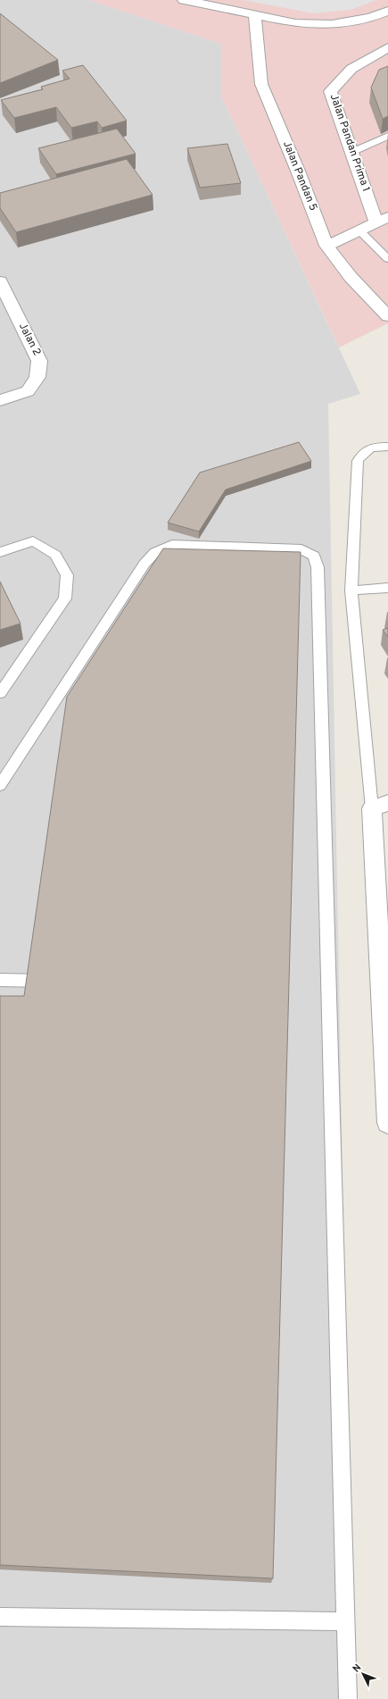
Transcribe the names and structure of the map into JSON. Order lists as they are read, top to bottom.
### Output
{
  "streets": {
    "street": ["Jalan Pandan Prima 1", "Jalan Pandan 5", "Jalan 2"]
  },
  "north": "top left"
}
